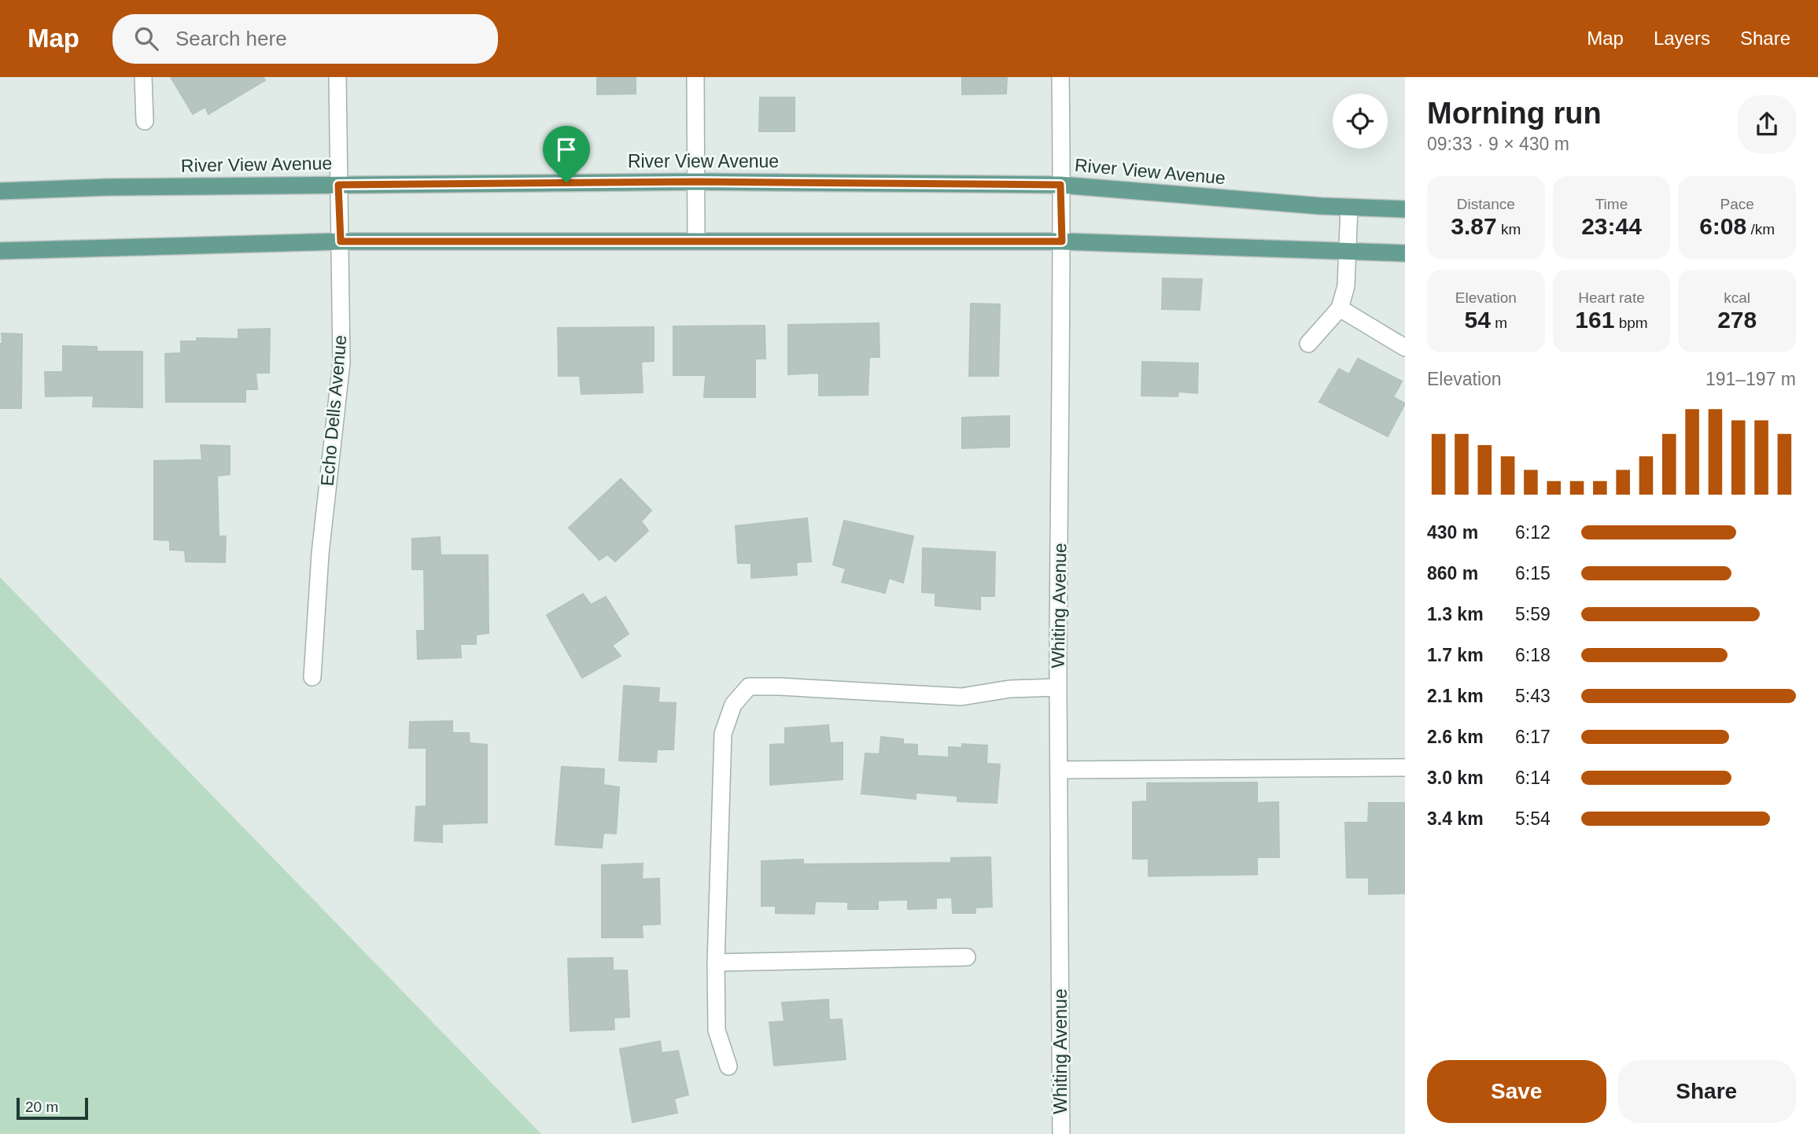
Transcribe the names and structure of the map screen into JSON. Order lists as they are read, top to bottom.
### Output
{
  "streets": {
    "main road": ["River View Avenue"],
    "street": ["Echo Dells Avenue", "Whiting Avenue"]
  },
  "crossings": [
    ["River View Avenue", "Echo Dells Avenue"],
    ["River View Avenue", "Whiting Avenue"]
  ],
  "scale_bar": "20 m",
  "page": {
    "header": "Map",
    "search": "Search here",
    "nav": ["Map", "Layers", "Share"],
    "heading": ["Morning run", "09:33 · 9 × 430 m"],
    "stats": [
      ["Distance", "3.87 km"],
      ["Time", "23:44"],
      ["Pace", "6:08 /km"],
      ["Elevation", "54 m"],
      ["Heart rate", "161 bpm"],
      ["kcal", "278"]
    ],
    "chart": ["Elevation", "191–197 m"],
    "list": [
      {
        "name": "430 m",
        "note": "6:12"
      },
      {
        "name": "860 m",
        "note": "6:15"
      },
      {
        "name": "1.3 km",
        "note": "5:59"
      },
      {
        "name": "1.7 km",
        "note": "6:18"
      },
      {
        "name": "2.1 km",
        "note": "5:43"
      },
      {
        "name": "2.6 km",
        "note": "6:17"
      },
      {
        "name": "3.0 km",
        "note": "6:14"
      },
      {
        "name": "3.4 km",
        "note": "5:54"
      }
    ],
    "buttons": ["Save", "Share"],
    "scale": "20 m"
  }
}
